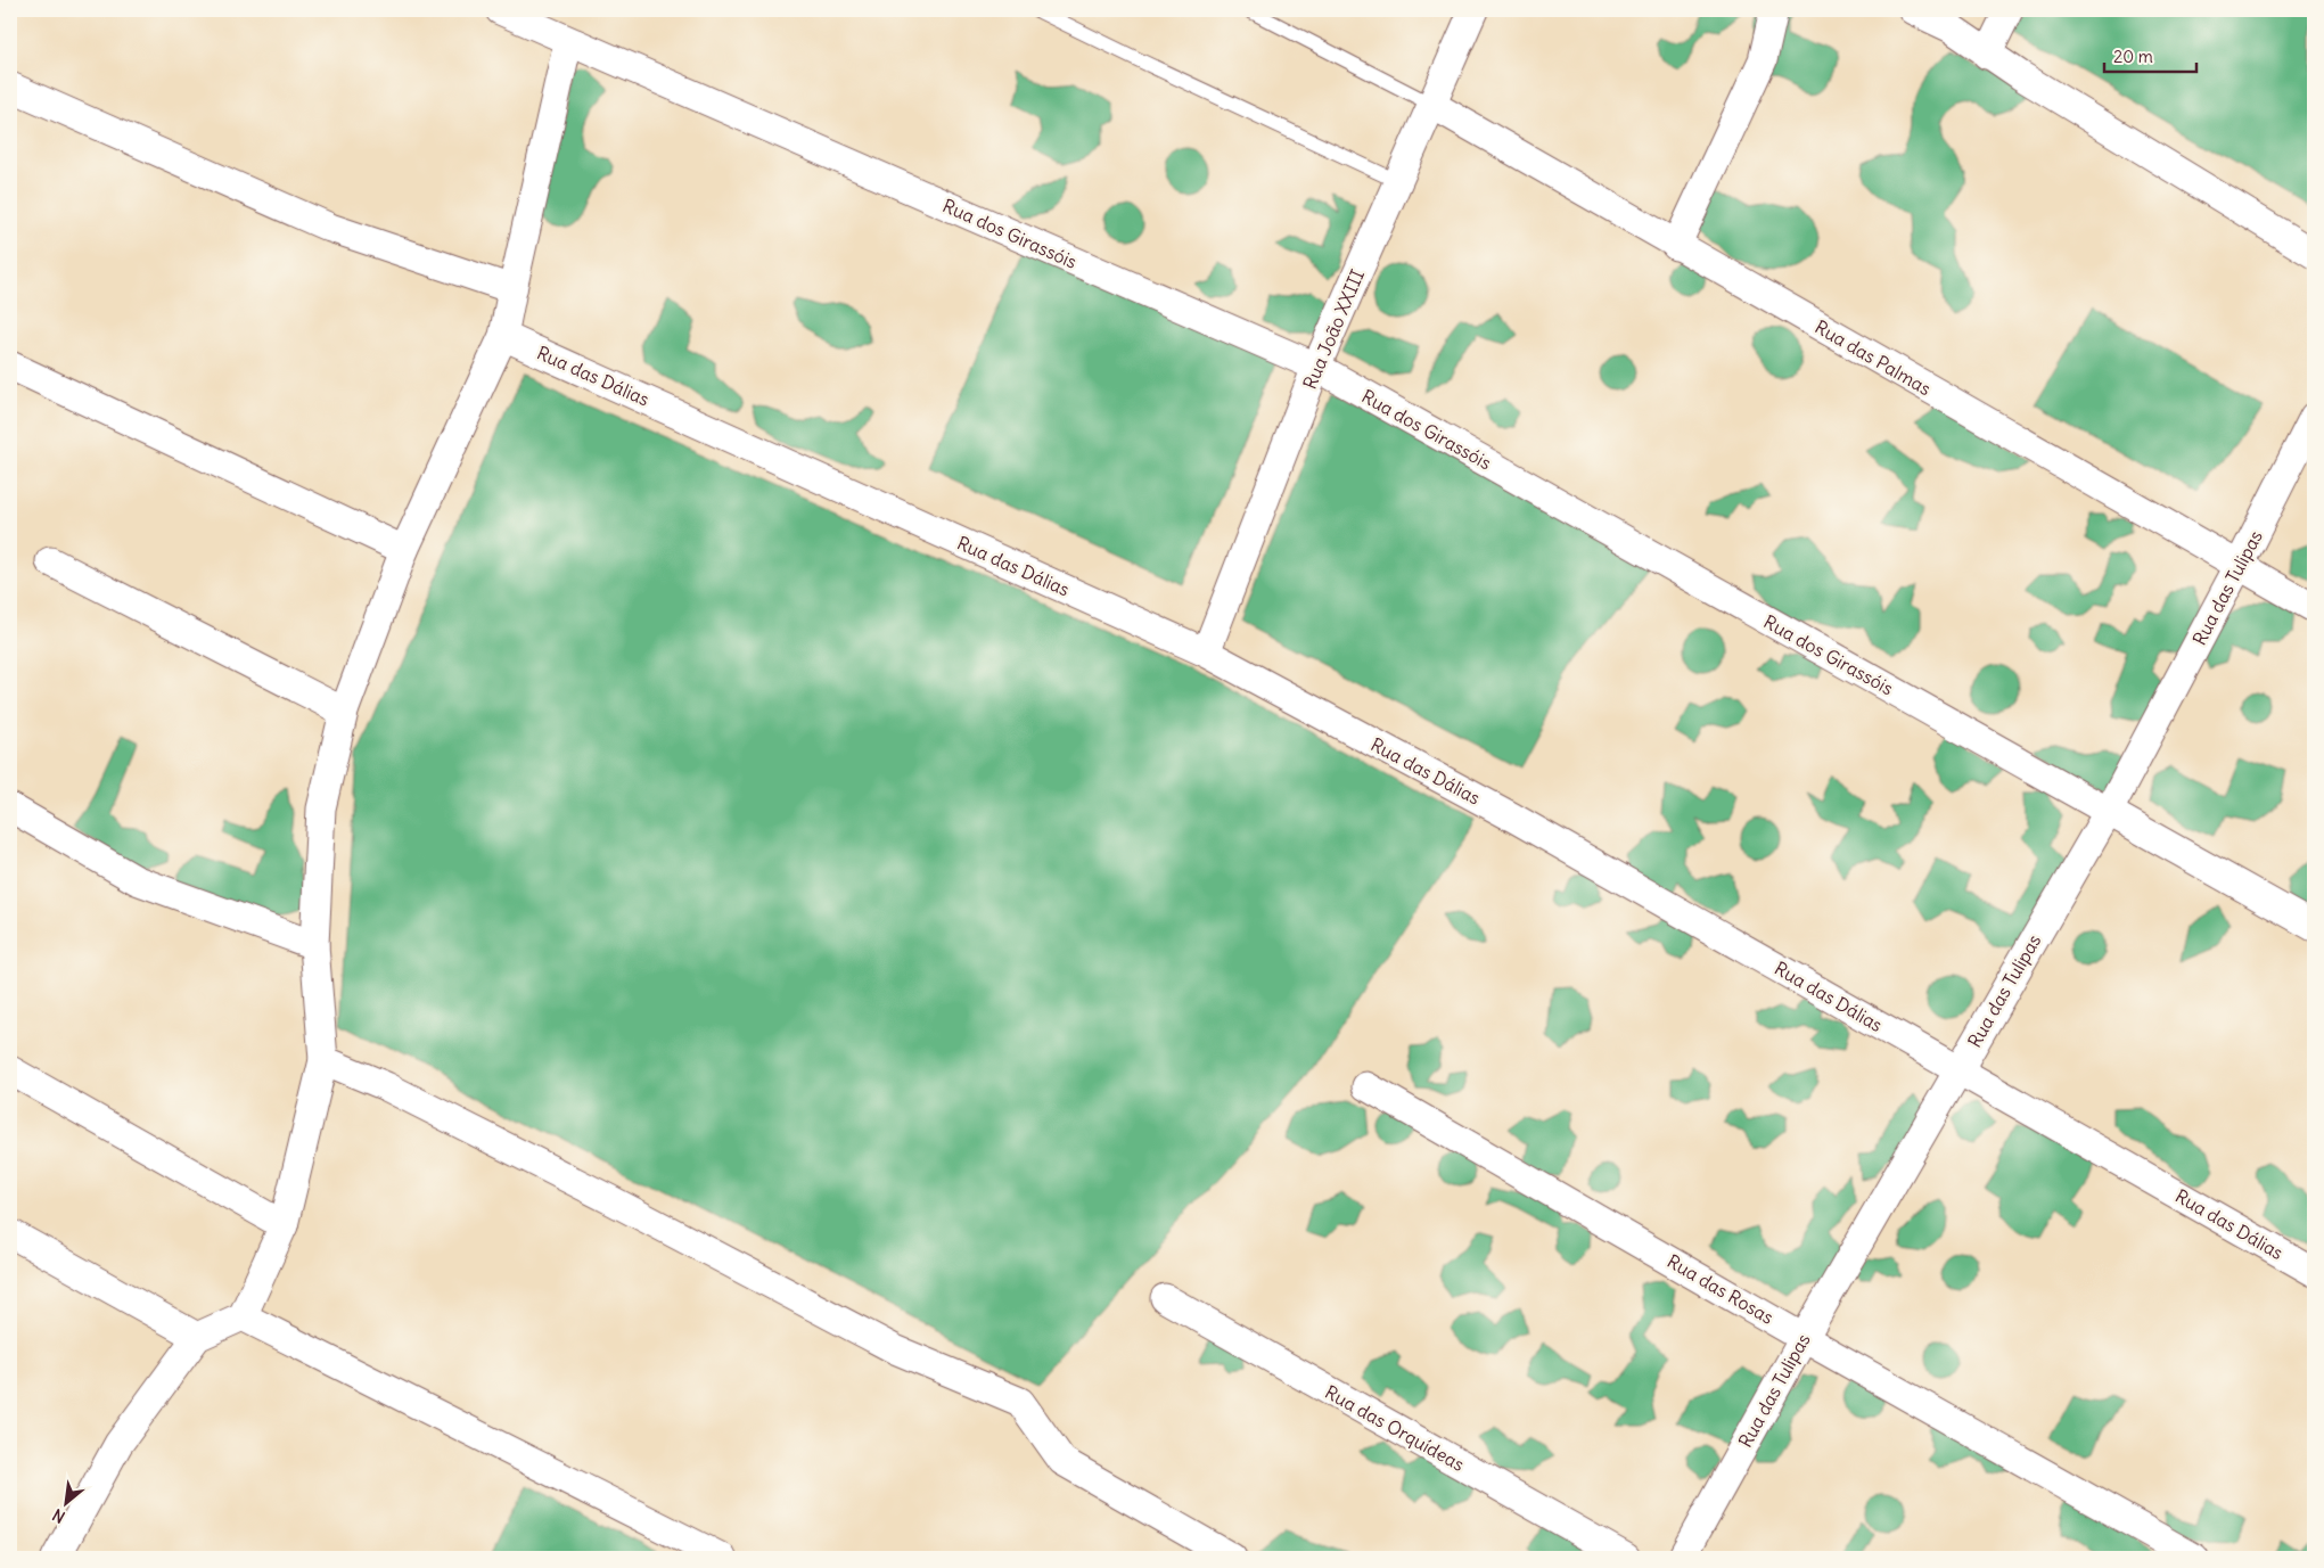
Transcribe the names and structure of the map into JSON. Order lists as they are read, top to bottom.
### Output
{
  "streets": {
    "street": [
      "Rua dos Girassóis",
      "Rua João XXIII",
      "Rua das Palmas",
      "Rua das Dálias",
      "Rua das Tulipas",
      "Rua das Rosas",
      "Rua das Orquídeas"
    ]
  },
  "crossings": [
    ["Rua dos Girassóis", "Rua João XXIII"],
    ["Rua dos Girassóis", "Rua das Tulipas"],
    ["Rua João XXIII", "Rua das Palmas"],
    ["Rua João XXIII", "Rua das Dálias"],
    ["Rua das Palmas", "Rua das Tulipas"],
    ["Rua das Dálias", "Rua das Tulipas"],
    ["Rua das Tulipas", "Rua das Rosas"]
  ],
  "scale_bar": "20 m",
  "north": "bottom left"
}
